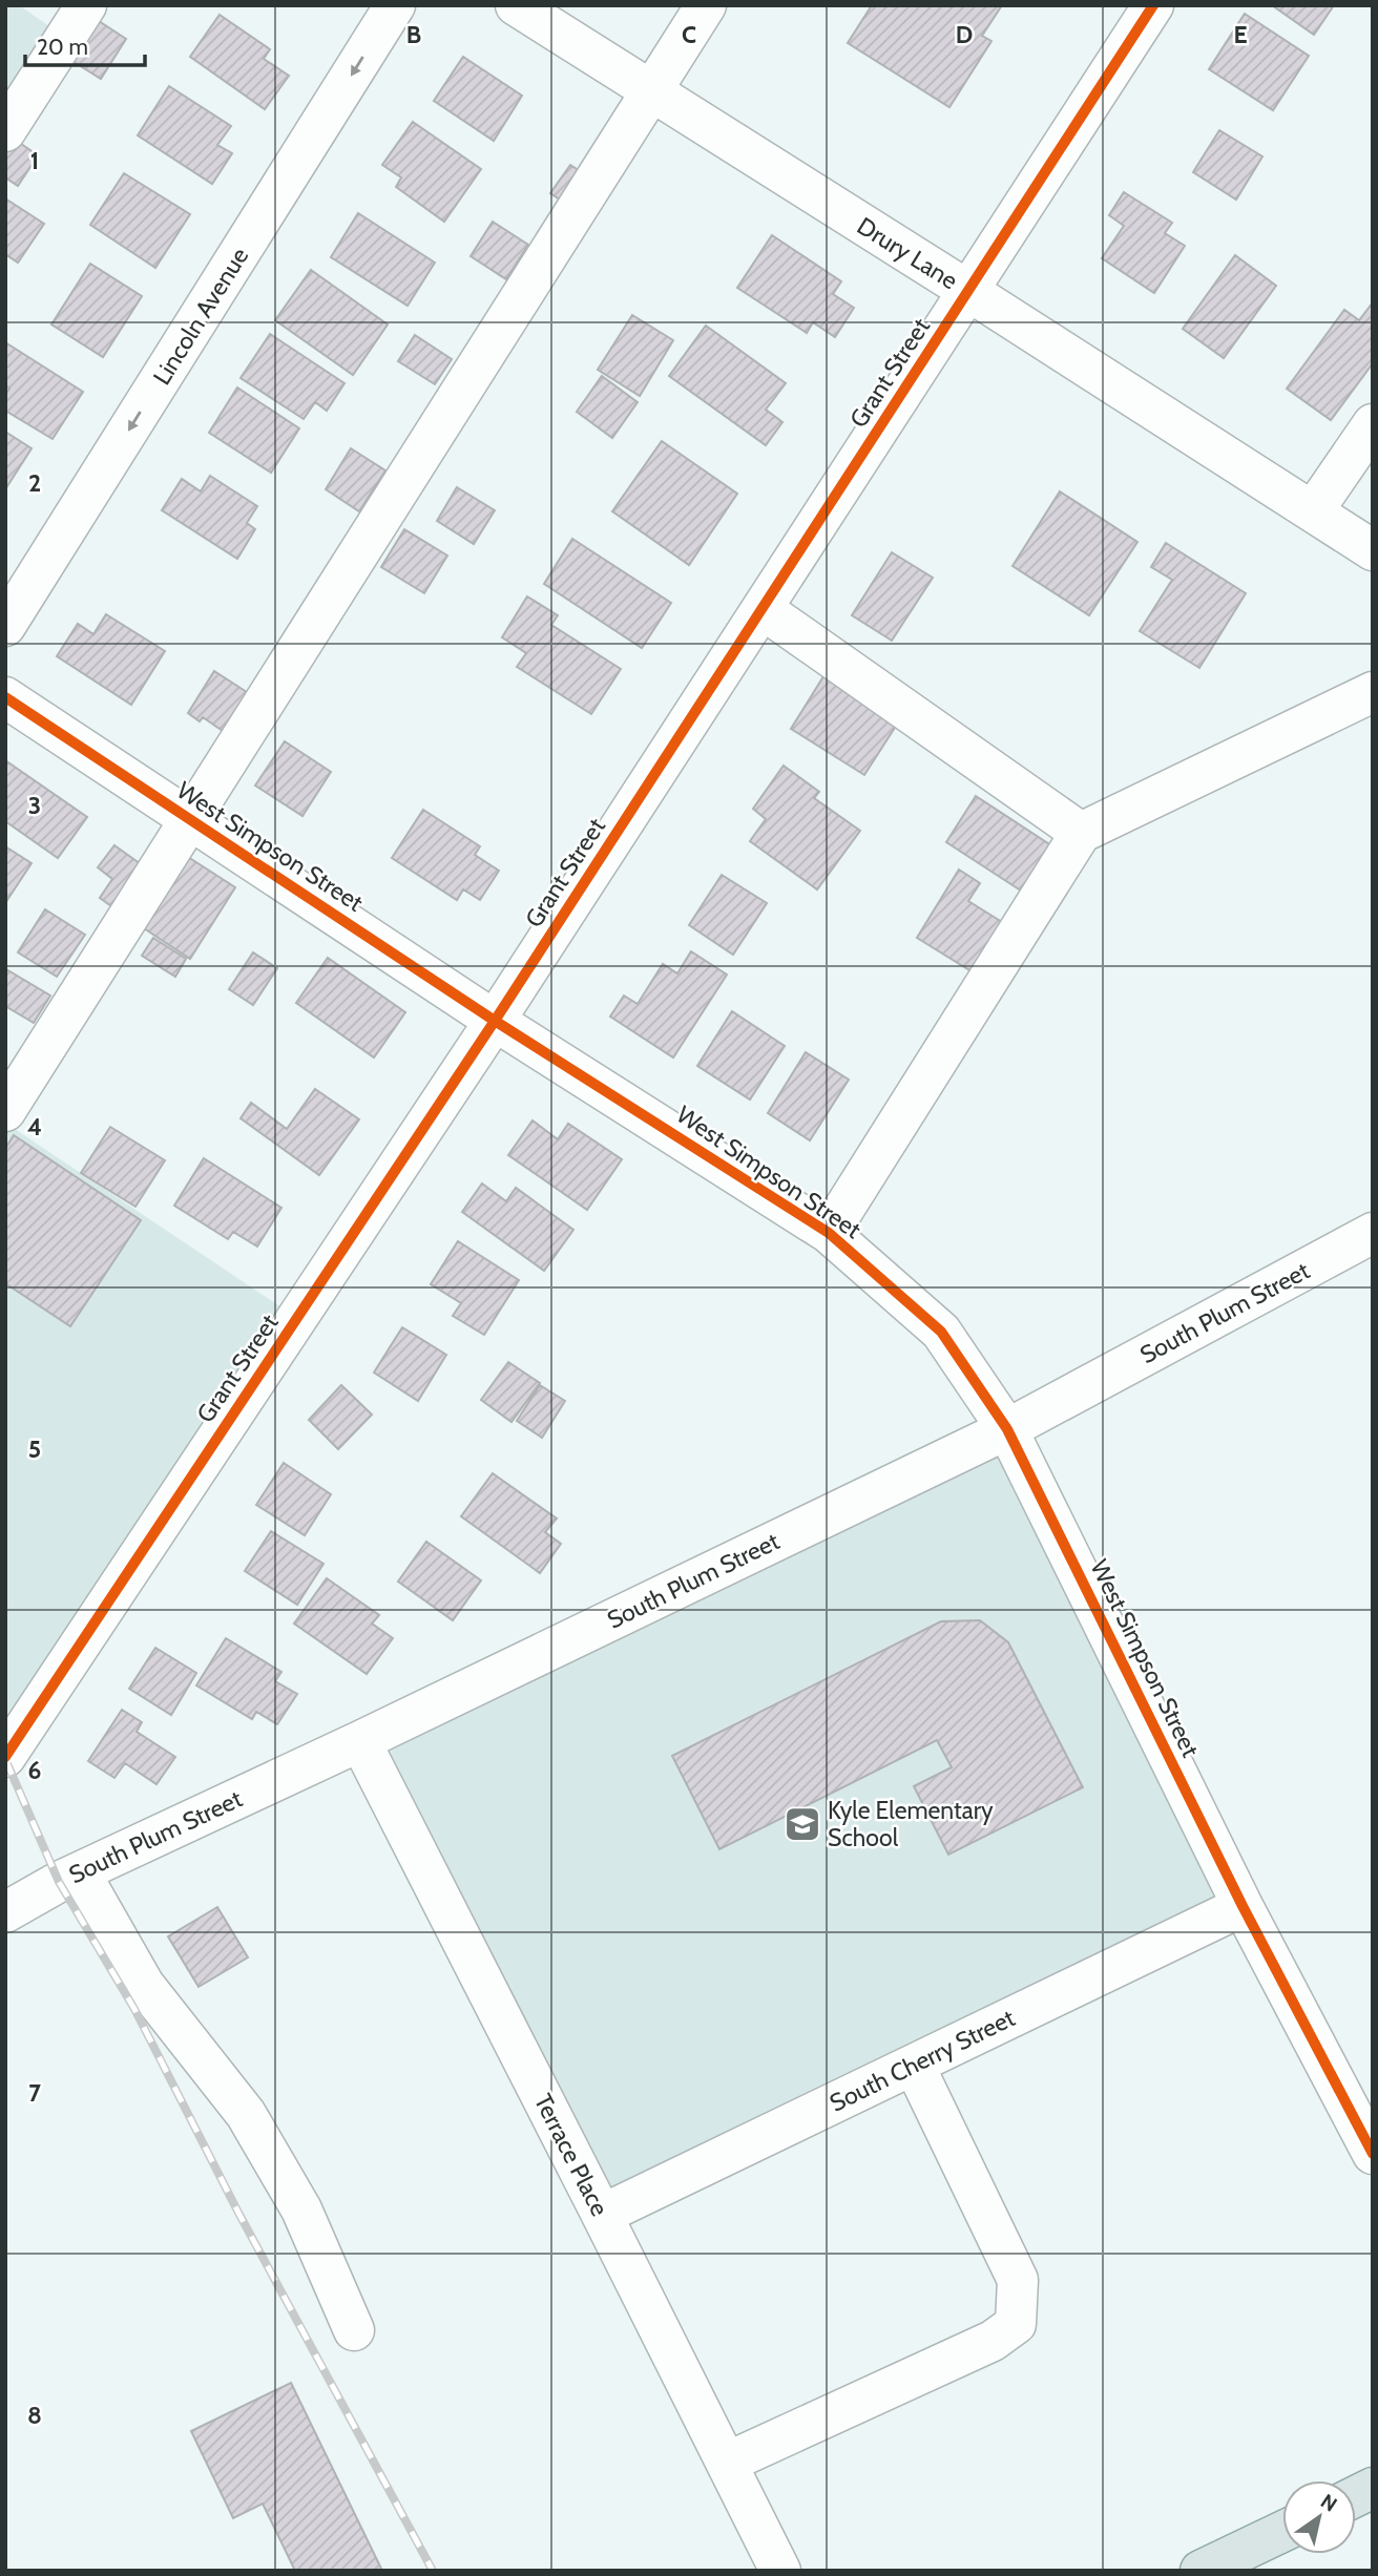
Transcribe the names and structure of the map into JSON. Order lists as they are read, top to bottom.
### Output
{
  "streets": {
    "street": [
      "Drury Lane",
      "Lincoln Avenue",
      "Grant Street",
      "West Simpson Street",
      "South Plum Street",
      "South Cherry Street",
      "Terrace Place"
    ]
  },
  "crossings": [
    ["Drury Lane", "Grant Street"],
    ["Grant Street", "West Simpson Street"],
    ["West Simpson Street", "South Plum Street"],
    ["West Simpson Street", "South Cherry Street"],
    ["South Plum Street", "Terrace Place"],
    ["South Cherry Street", "Terrace Place"]
  ],
  "places": {
    "school or university": ["Kyle Elementary School"]
  },
  "scale_bar": "20 m",
  "north": "top right",
  "grid": {
    "columns": [
      "B",
      "C",
      "D",
      "E"
    ],
    "rows": [
      "1",
      "2",
      "3",
      "4",
      "5",
      "6",
      "7",
      "8"
    ]
  }
}
